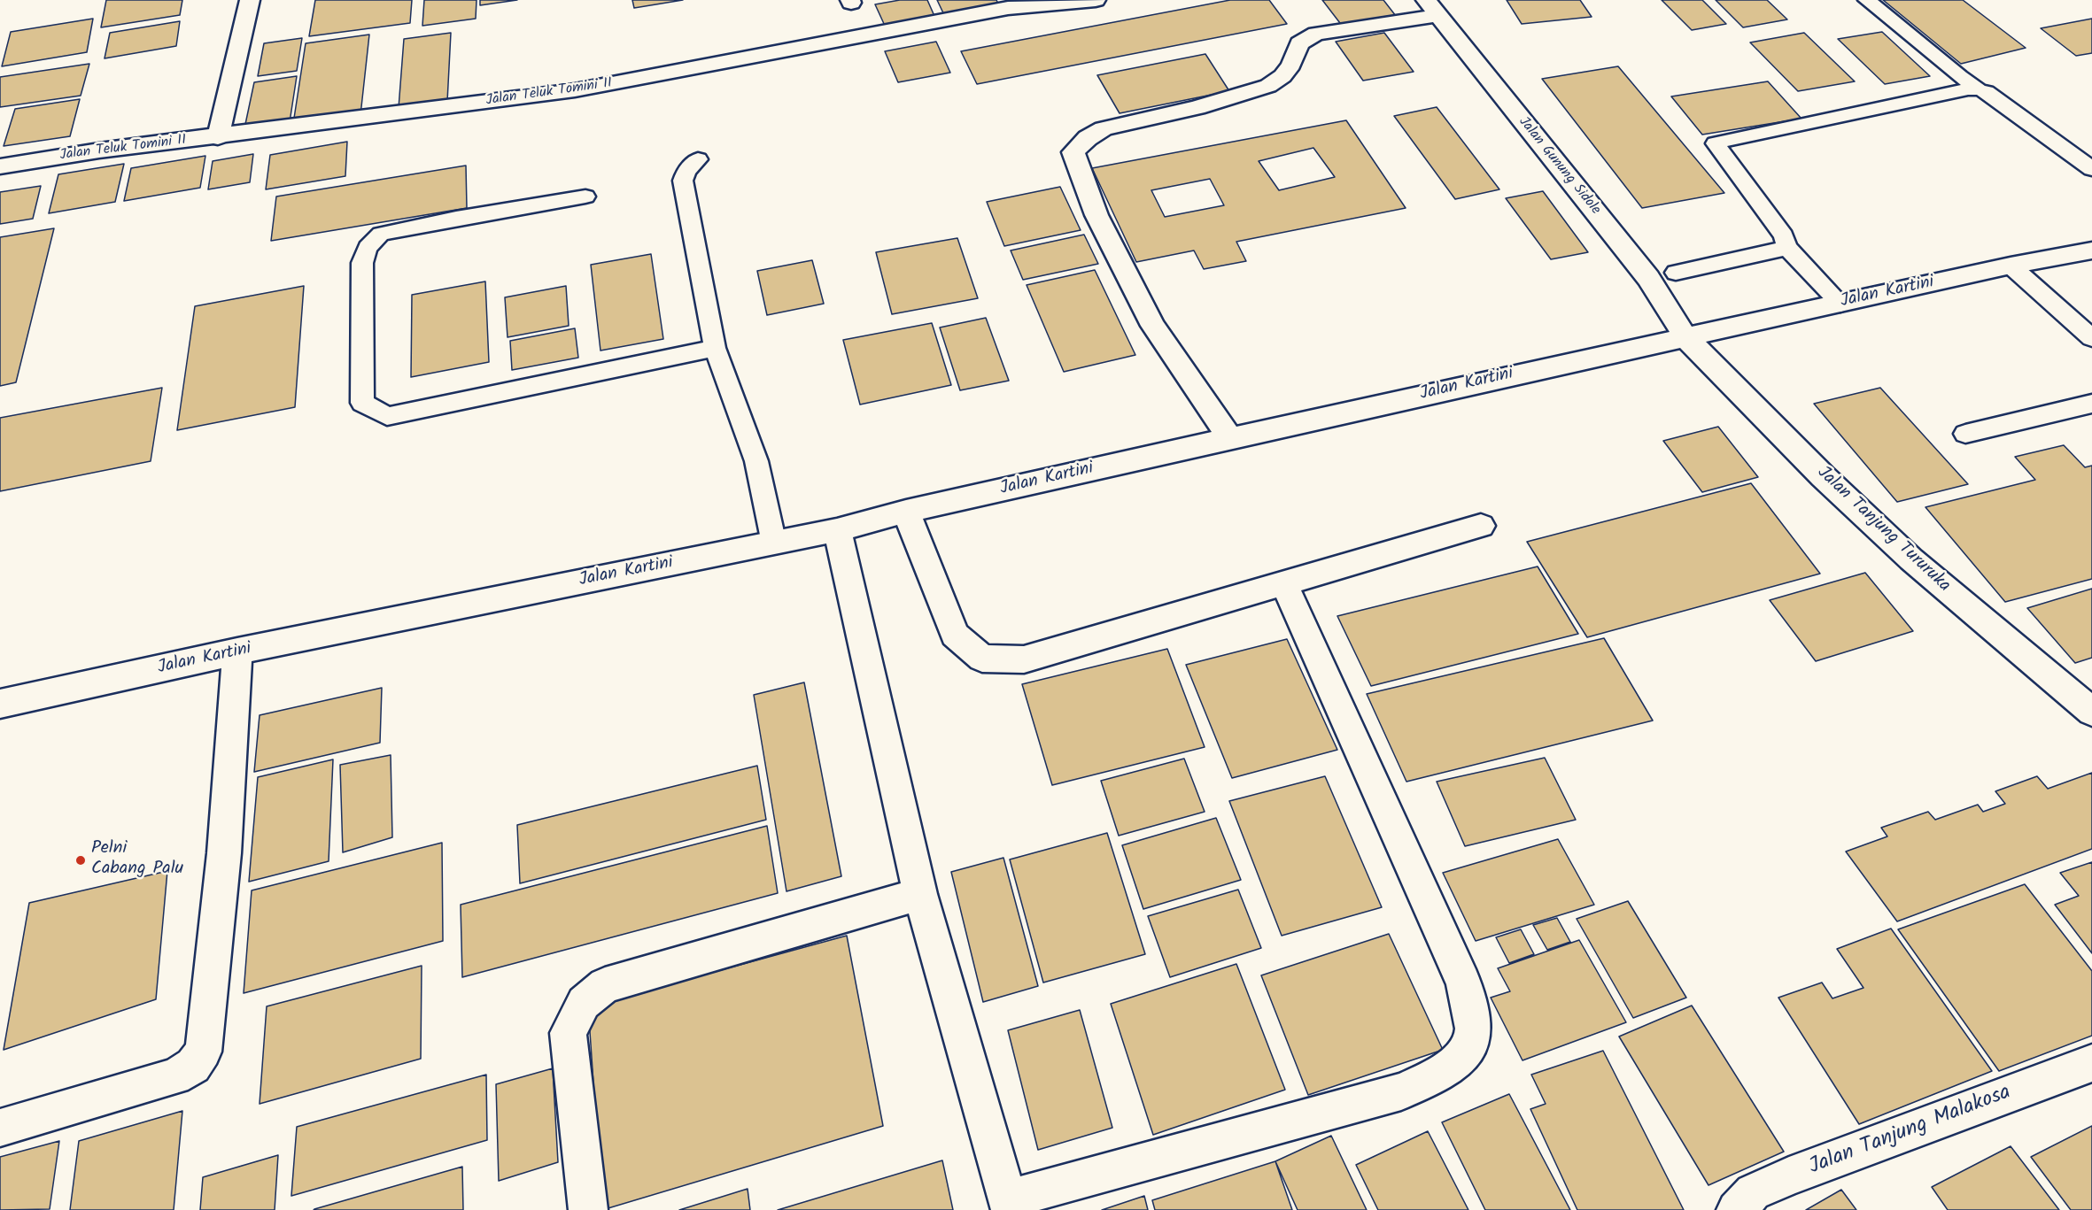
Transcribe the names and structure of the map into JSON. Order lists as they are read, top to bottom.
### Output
{
  "streets": {
    "street": [
      "Jalan Teluk Tomini II",
      "Jalan Gunung Sidole",
      "Jalan Kartini",
      "Jalan Tanjung Tururuka",
      "Jalan Tanjung Malakosa"
    ]
  },
  "crossings": [
    ["Jalan Gunung Sidole", "Jalan Kartini"],
    ["Jalan Gunung Sidole", "Jalan Tanjung Tururuka"],
    ["Jalan Kartini", "Jalan Tanjung Tururuka"]
  ],
  "places": ["Pelni Cabang Palu"]
}
